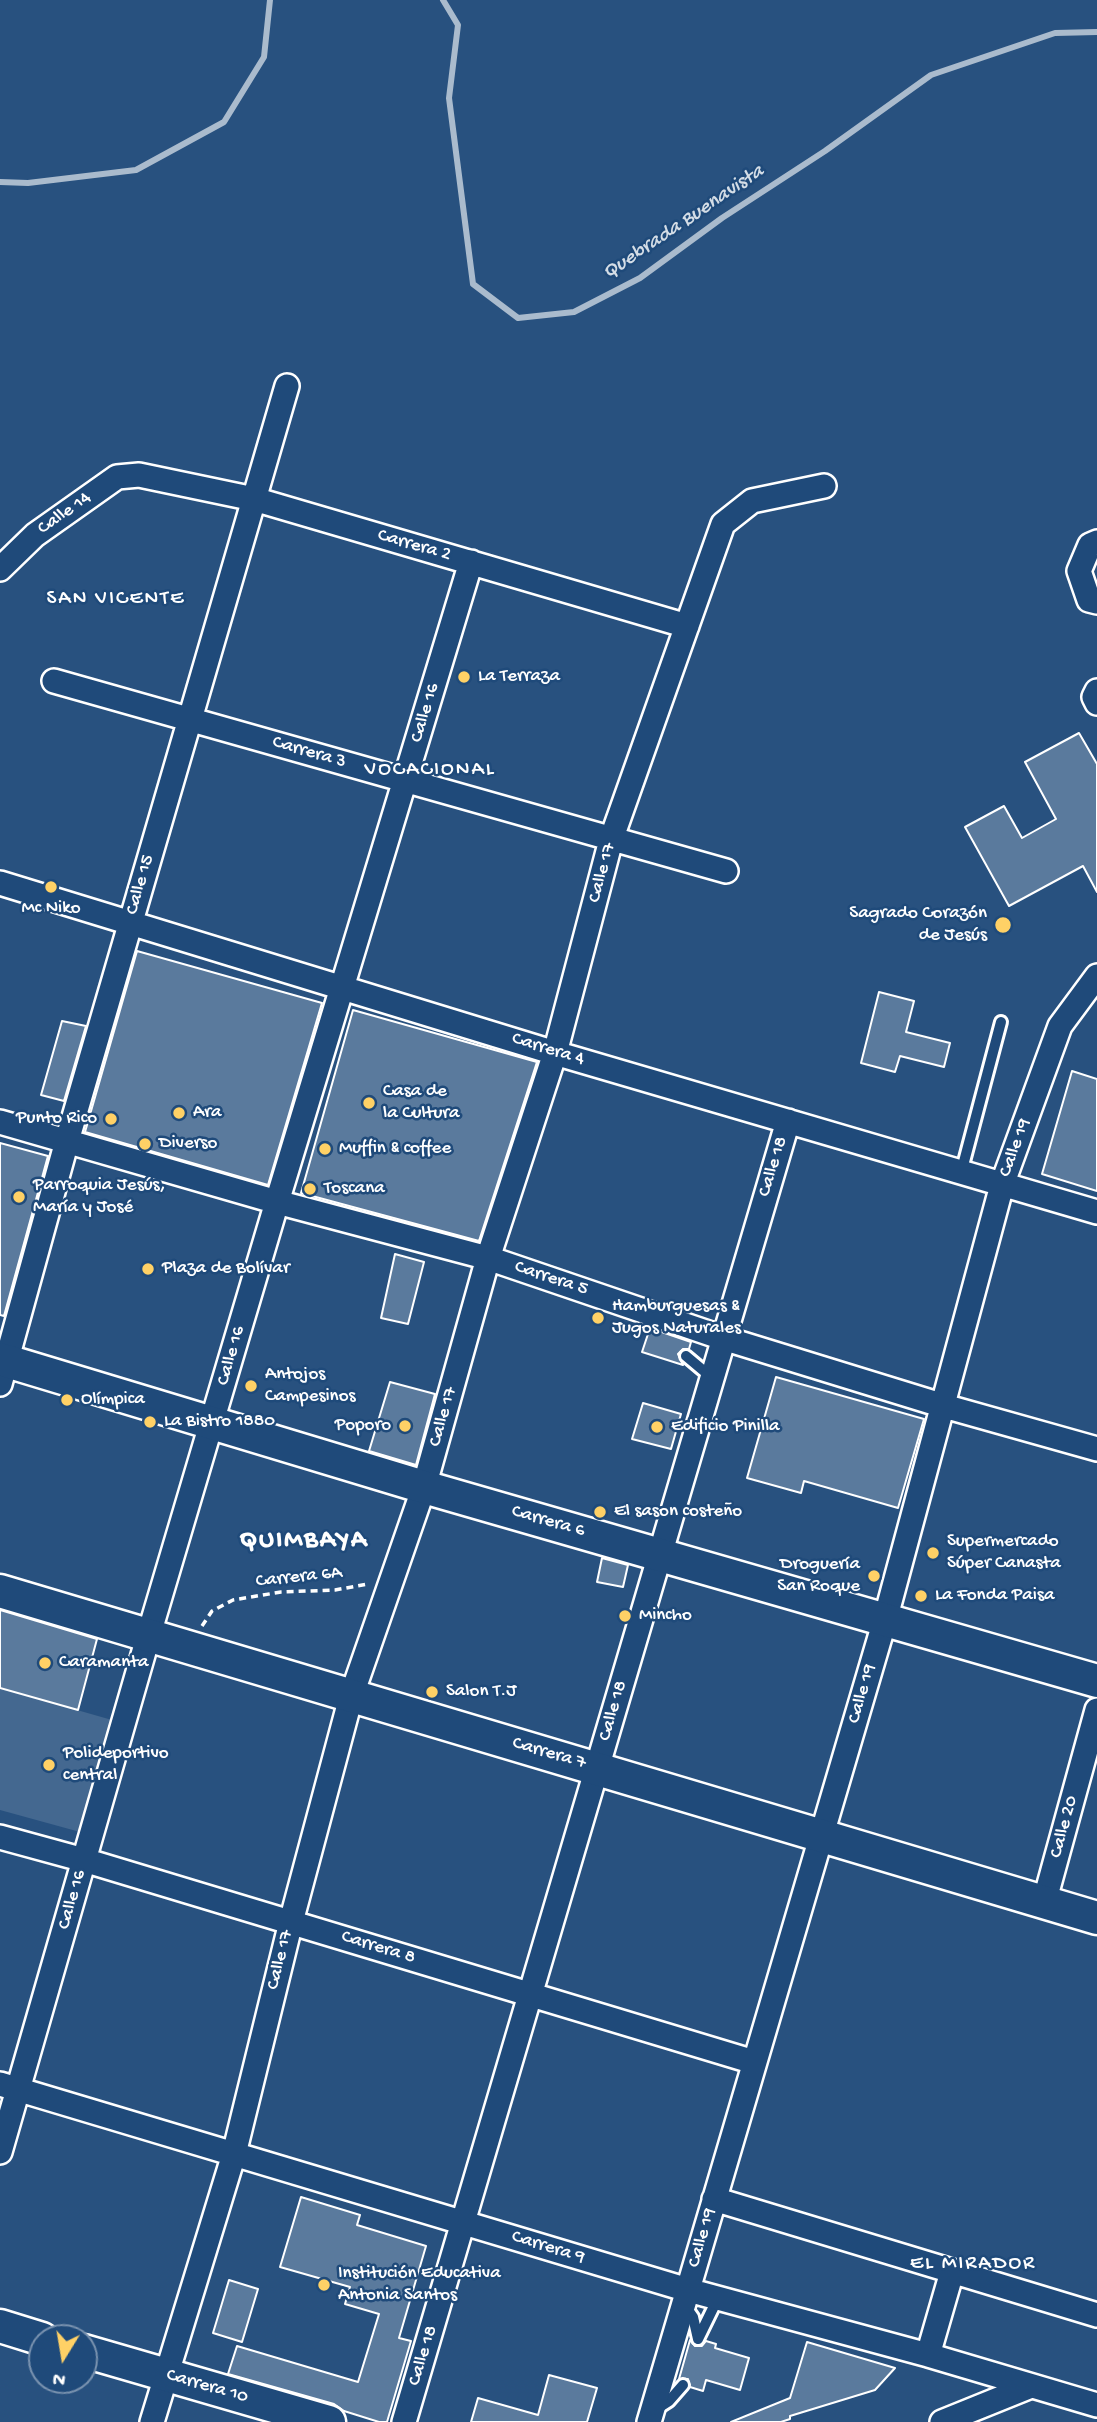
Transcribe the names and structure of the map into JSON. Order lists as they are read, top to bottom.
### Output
{
  "streets": {
    "main road": ["Carrera 6", "Carrera 7", "Carrera 10"],
    "street": [
      "Calle 14",
      "Carrera 2",
      "Calle 16",
      "Carrera 3",
      "Calle 17",
      "Calle 15",
      "Carrera 4",
      "Calle 19",
      "Calle 18",
      "Carrera 5",
      "Calle 20",
      "Carrera 8",
      "Carrera 9"
    ],
    "path": ["Carrera 6A"]
  },
  "crossings": [
    ["Calle 14", "Carrera 2"],
    ["Carrera 2", "Calle 16"],
    ["Carrera 2", "Calle 17"],
    ["Carrera 2", "Calle 15"],
    ["Calle 16", "Carrera 3"],
    ["Calle 16", "Carrera 4"],
    ["Calle 16", "Carrera 5"],
    ["Calle 16", "Carrera 6"],
    ["Calle 16", "Carrera 7"],
    ["Calle 16", "Carrera 8"],
    ["Calle 16", "Carrera 9"],
    ["Carrera 3", "Calle 17"],
    ["Carrera 3", "Calle 15"],
    ["Calle 17", "Carrera 4"],
    ["Calle 17", "Carrera 5"],
    ["Calle 17", "Carrera 6"],
    ["Calle 17", "Carrera 6A"],
    ["Calle 17", "Carrera 7"],
    ["Calle 17", "Carrera 8"],
    ["Calle 17", "Carrera 9"],
    ["Calle 17", "Carrera 10"],
    ["Calle 15", "Carrera 4"],
    ["Calle 15", "Carrera 5"],
    ["Calle 15", "Carrera 6"],
    ["Carrera 4", "Calle 19"],
    ["Carrera 4", "Calle 18"],
    ["Calle 19", "Carrera 5"],
    ["Calle 19", "Carrera 6"],
    ["Calle 19", "Carrera 7"],
    ["Calle 19", "Carrera 8"],
    ["Calle 19", "Carrera 9"],
    ["Calle 18", "Carrera 5"],
    ["Calle 18", "Carrera 6"],
    ["Calle 18", "Carrera 7"],
    ["Calle 18", "Carrera 8"],
    ["Calle 18", "Carrera 9"],
    ["Carrera 6A", "Carrera 7"],
    ["Carrera 7", "Calle 20"]
  ],
  "districts": [
    "SAN VICENTE",
    "VOCACIONAL",
    "QUIMBAYA",
    "EL MIRADOR"
  ],
  "water": ["Quebrada Buenavista"],
  "places": [
    "La Terraza",
    "Mc Niko",
    "Sagrado Corazón de Jesús",
    "Casa de la Cultura",
    "Ara",
    "Punto Rico",
    "Diverso",
    "Muffin & coffee",
    "Toscana",
    "Parroquia Jesús, María y José",
    "Plaza de Bolívar",
    "Hamburguesas & Jugos Naturales",
    "Antojos Campesinos",
    "Olímpica",
    "La Bistro 1880",
    "Poporo",
    "Edificio Pinilla",
    "El sason costeño",
    "Supermercado Súper Canasta",
    "Droguería San Roque",
    "La Fonda Paisa",
    "Mincho",
    "Caramanta",
    "Salon T.J",
    "Polideportivo central",
    "Institución Educativa Antonia Santos"
  ],
  "north": "bottom"
}
